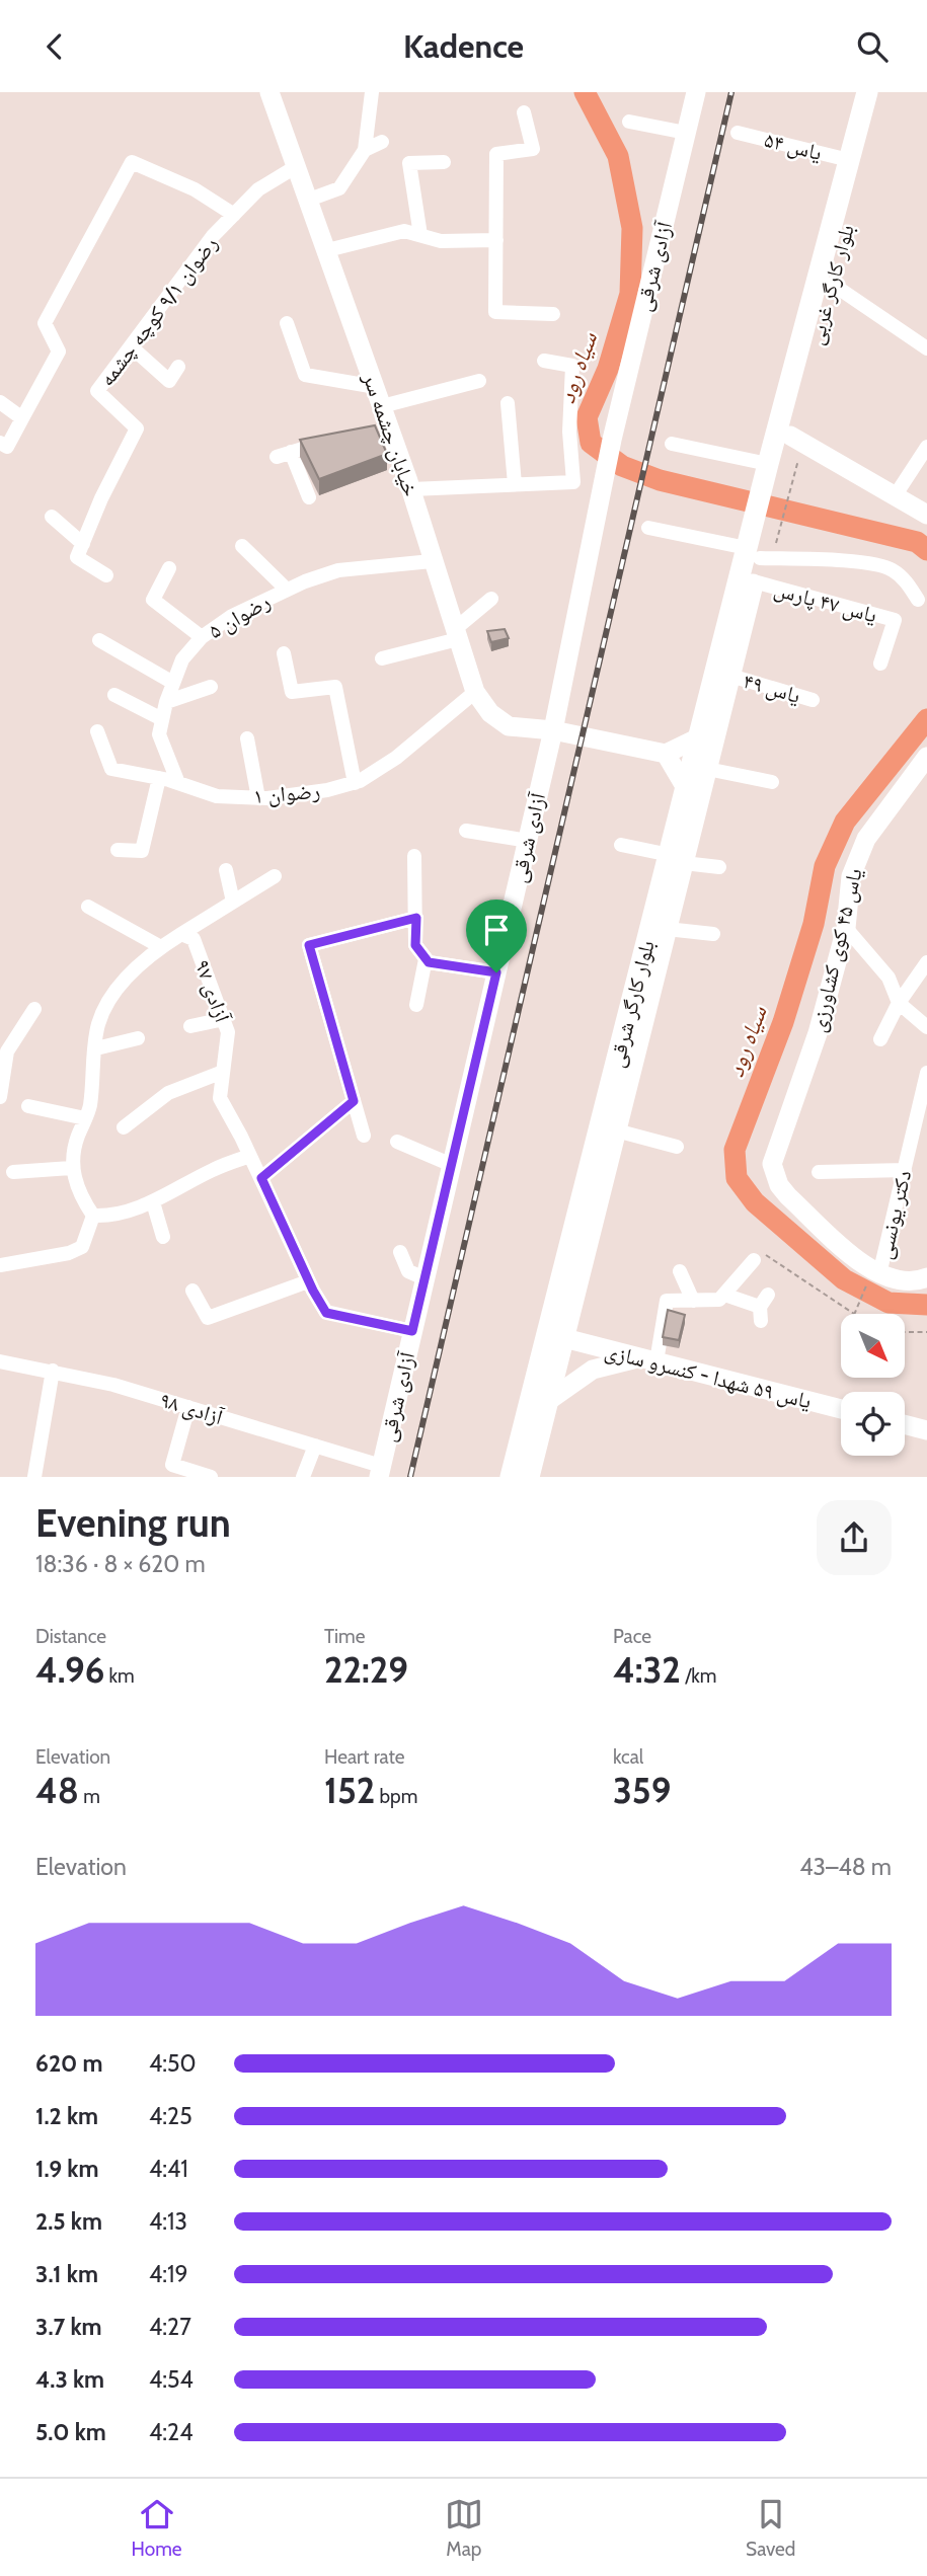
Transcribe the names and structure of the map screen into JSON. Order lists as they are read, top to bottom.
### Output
{
  "streets": {
    "main road": ["بلوار کارگر غربی", "بلوار کارگر شرقی"],
    "street": [
      "یاس ۵۴",
      "آزادی شرقی",
      "رضوان ۹/۱ کوچه چشمه",
      "خیابان چشمه سر",
      "یاس ۴۷ پارس",
      "رضوان ۵",
      "یاس ۴۹",
      "رضوان ۱",
      "یاس ۴۵ کوی کشاورزی",
      "آزادی ۹۷",
      "دکتر یونسی",
      "یاس ۵۹ شهدا - کنسرو سازی",
      "آزادی ۹۸"
    ]
  },
  "crossings": [
    ["یاس ۵۴", "بلوار کارگر غربی"],
    ["آزادی شرقی", "خیابان چشمه سر"],
    ["آزادی شرقی", "آزادی ۹۷"],
    ["آزادی شرقی", "آزادی ۹۸"],
    ["رضوان ۹/۱ کوچه چشمه", "خیابان چشمه سر"],
    ["خیابان چشمه سر", "رضوان ۵"],
    ["خیابان چشمه سر", "رضوان ۱"],
    ["یاس ۴۷ پارس", "بلوار کارگر شرقی"],
    ["رضوان ۵", "رضوان ۱"],
    ["یاس ۴۹", "بلوار کارگر شرقی"],
    ["یاس ۴۵ کوی کشاورزی", "دکتر یونسی"],
    ["بلوار کارگر شرقی", "یاس ۵۹ شهدا - کنسرو سازی"]
  ],
  "water": ["سیاه رود"],
  "north": "bottom right",
  "page": {
    "header": "Kadence",
    "heading": ["Evening run", "18:36 · 8 × 620 m"],
    "stats": [
      ["Distance", "4.96 km"],
      ["Time", "22:29"],
      ["Pace", "4:32 /km"],
      ["Elevation", "48 m"],
      ["Heart rate", "152 bpm"],
      ["kcal", "359"]
    ],
    "chart": ["Elevation", "43–48 m"],
    "list": [
      {
        "name": "620 m",
        "note": "4:50"
      },
      {
        "name": "1.2 km",
        "note": "4:25"
      },
      {
        "name": "1.9 km",
        "note": "4:41"
      },
      {
        "name": "2.5 km",
        "note": "4:13"
      },
      {
        "name": "3.1 km",
        "note": "4:19"
      },
      {
        "name": "3.7 km",
        "note": "4:27"
      },
      {
        "name": "4.3 km",
        "note": "4:54"
      },
      {
        "name": "5.0 km",
        "note": "4:24"
      }
    ],
    "tabs": ["Home", "Map", "Saved"]
  }
}
